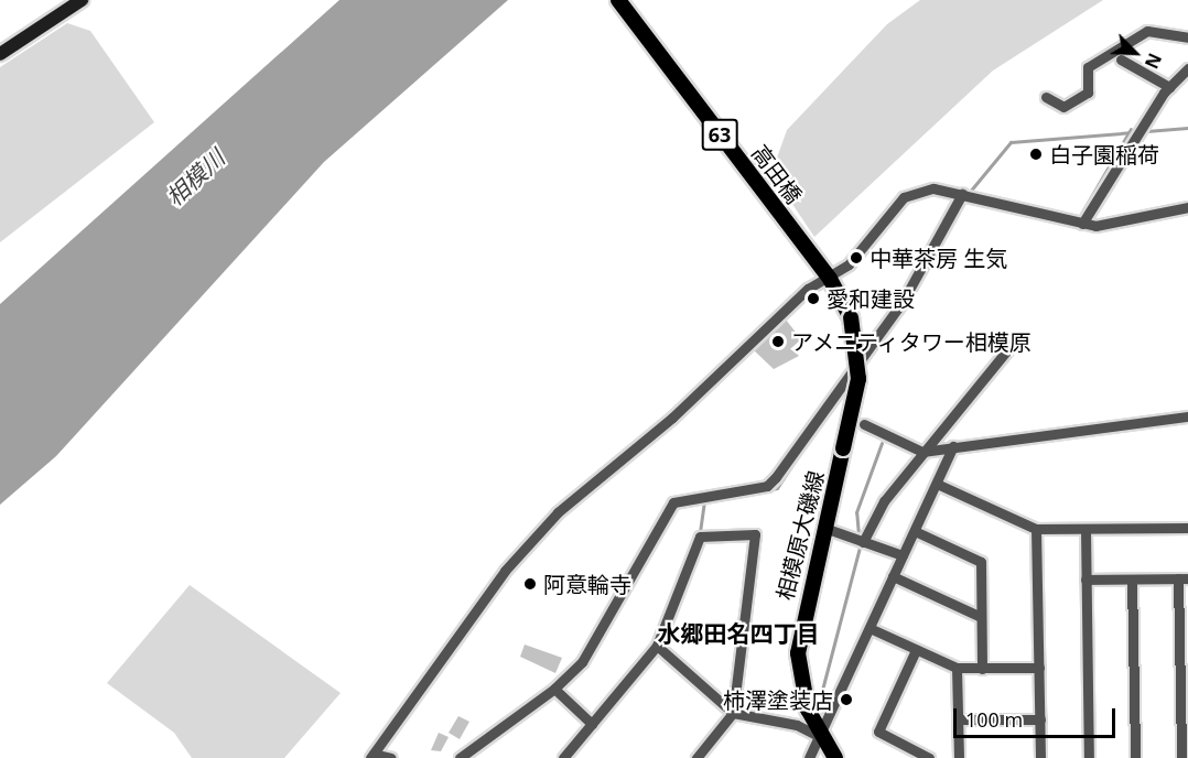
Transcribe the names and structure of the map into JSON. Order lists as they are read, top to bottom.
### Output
{
  "streets": {
    "main road": ["63", "高田橋", "相模原大磯線"]
  },
  "crossings": [
    ["高田橋", "相模原大磯線"]
  ],
  "districts": ["水郷田名四丁目"],
  "water": ["相模川"],
  "places": [
    "白子園稲荷",
    "中華茶房 生気",
    "愛和建設",
    "アメニティタワー相模原",
    "阿意輪寺",
    "柿澤塗装店"
  ],
  "scale_bar": "100 m",
  "north": "bottom right"
}
